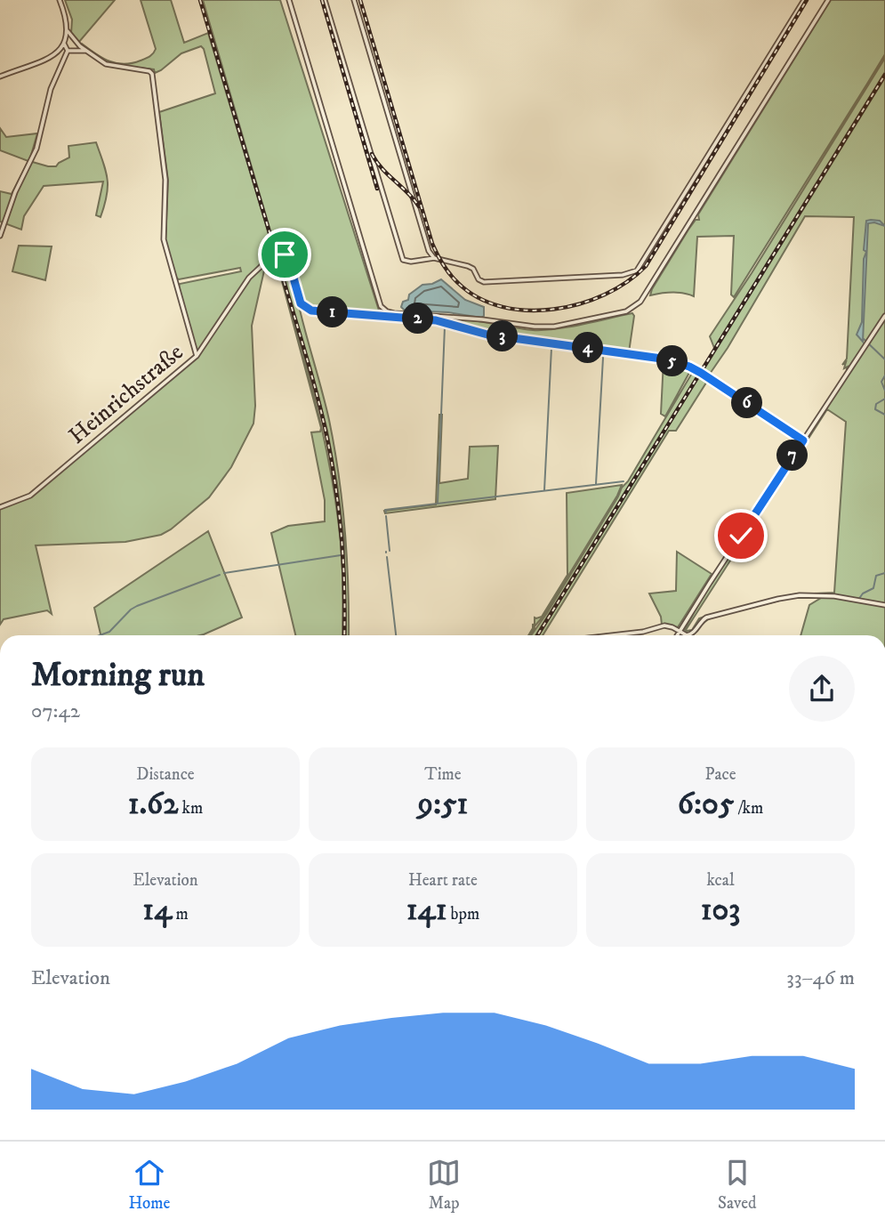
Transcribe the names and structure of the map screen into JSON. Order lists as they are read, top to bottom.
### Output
{
  "streets": {
    "street": ["Heinrichstraße"]
  },
  "page": {
    "pins": [
      "1",
      "2",
      "3",
      "4",
      "5",
      "6",
      "7"
    ],
    "heading": ["Morning run", "07:42"],
    "stats": [
      ["Distance", "1.62 km"],
      ["Time", "9:51"],
      ["Pace", "6:05 /km"],
      ["Elevation", "14 m"],
      ["Heart rate", "141 bpm"],
      ["kcal", "103"]
    ],
    "chart": ["Elevation", "33–46 m"],
    "tabs": ["Home", "Map", "Saved"]
  }
}
